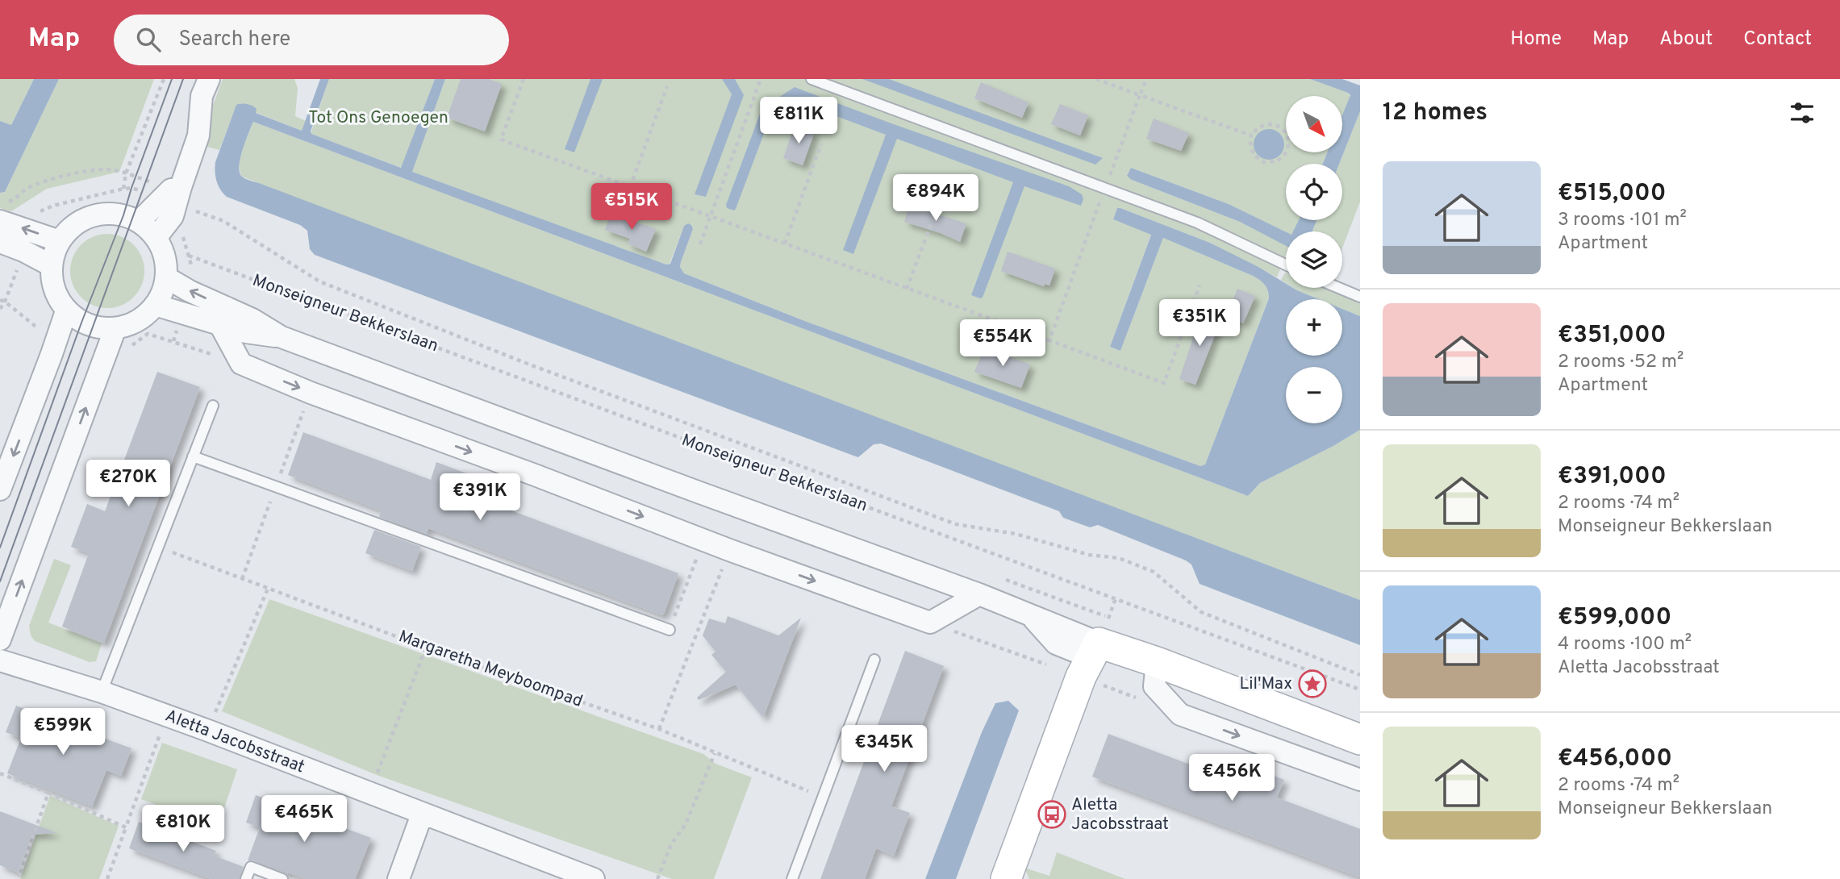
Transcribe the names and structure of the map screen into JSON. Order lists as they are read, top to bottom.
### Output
{
  "streets": {
    "street": ["Aletta Jacobsstraat"],
    "path": ["Monseigneur Bekkerslaan", "Margaretha Meyboompad"]
  },
  "parks": ["Tot Ons Genoegen"],
  "places": {
    "place": ["Lil'Max"],
    "bus stop": ["Aletta Jacobsstraat"]
  },
  "north": "bottom right",
  "page": {
    "header": "Map",
    "search": "Search here",
    "nav": [
      "Home",
      "Map",
      "About",
      "Contact"
    ],
    "heading": "12 homes",
    "map_buttons": ["+", "−"],
    "price": [
      "€811K",
      "€894K",
      "€515K",
      "€351K",
      "€554K",
      "€270K",
      "€391K",
      "€599K",
      "€345K",
      "€456K",
      "€465K",
      "€810K"
    ],
    "list": [
      {
        "name": "€515,000",
        "note": "3 rooms · 101 m² · Apartment"
      },
      {
        "name": "€351,000",
        "note": "2 rooms · 52 m² · Apartment"
      },
      {
        "name": "€391,000",
        "note": "2 rooms · 74 m² · Monseigneur Bekkerslaan"
      },
      {
        "name": "€599,000",
        "note": "4 rooms · 100 m² · Aletta Jacobsstraat"
      },
      {
        "name": "€456,000",
        "note": "2 rooms · 74 m² · Monseigneur Bekkerslaan"
      }
    ]
  }
}
